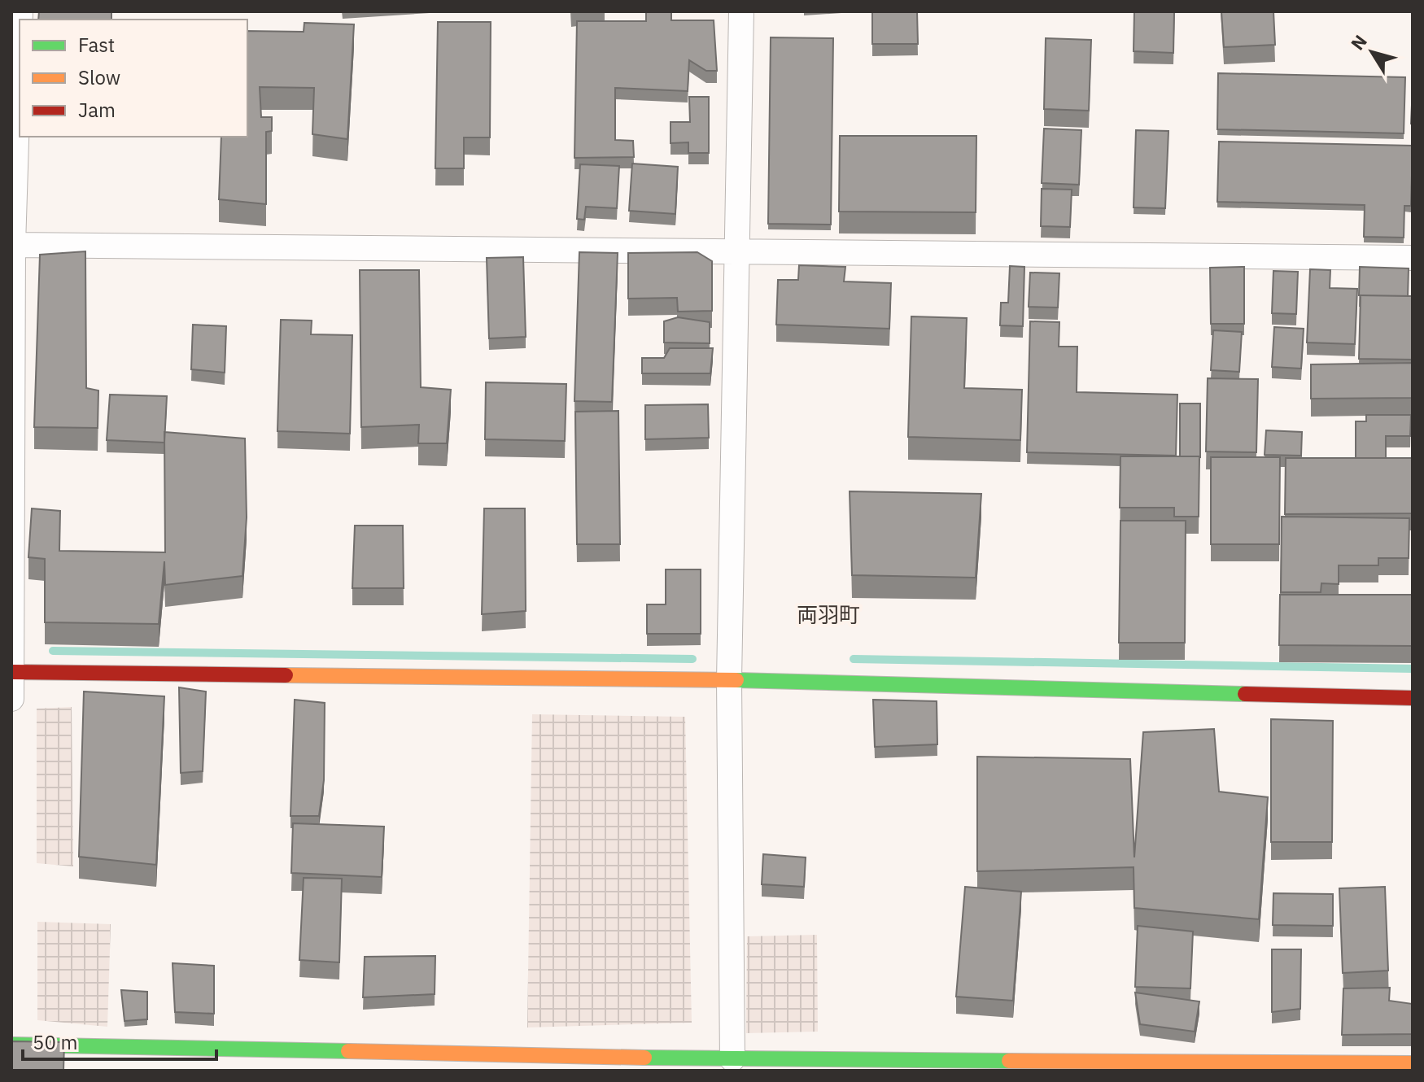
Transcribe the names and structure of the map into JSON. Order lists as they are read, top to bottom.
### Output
{
  "districts": ["両羽町"],
  "legend": ["Fast", "Slow", "Jam"],
  "scale_bar": "50 m",
  "north": "top left"
}
